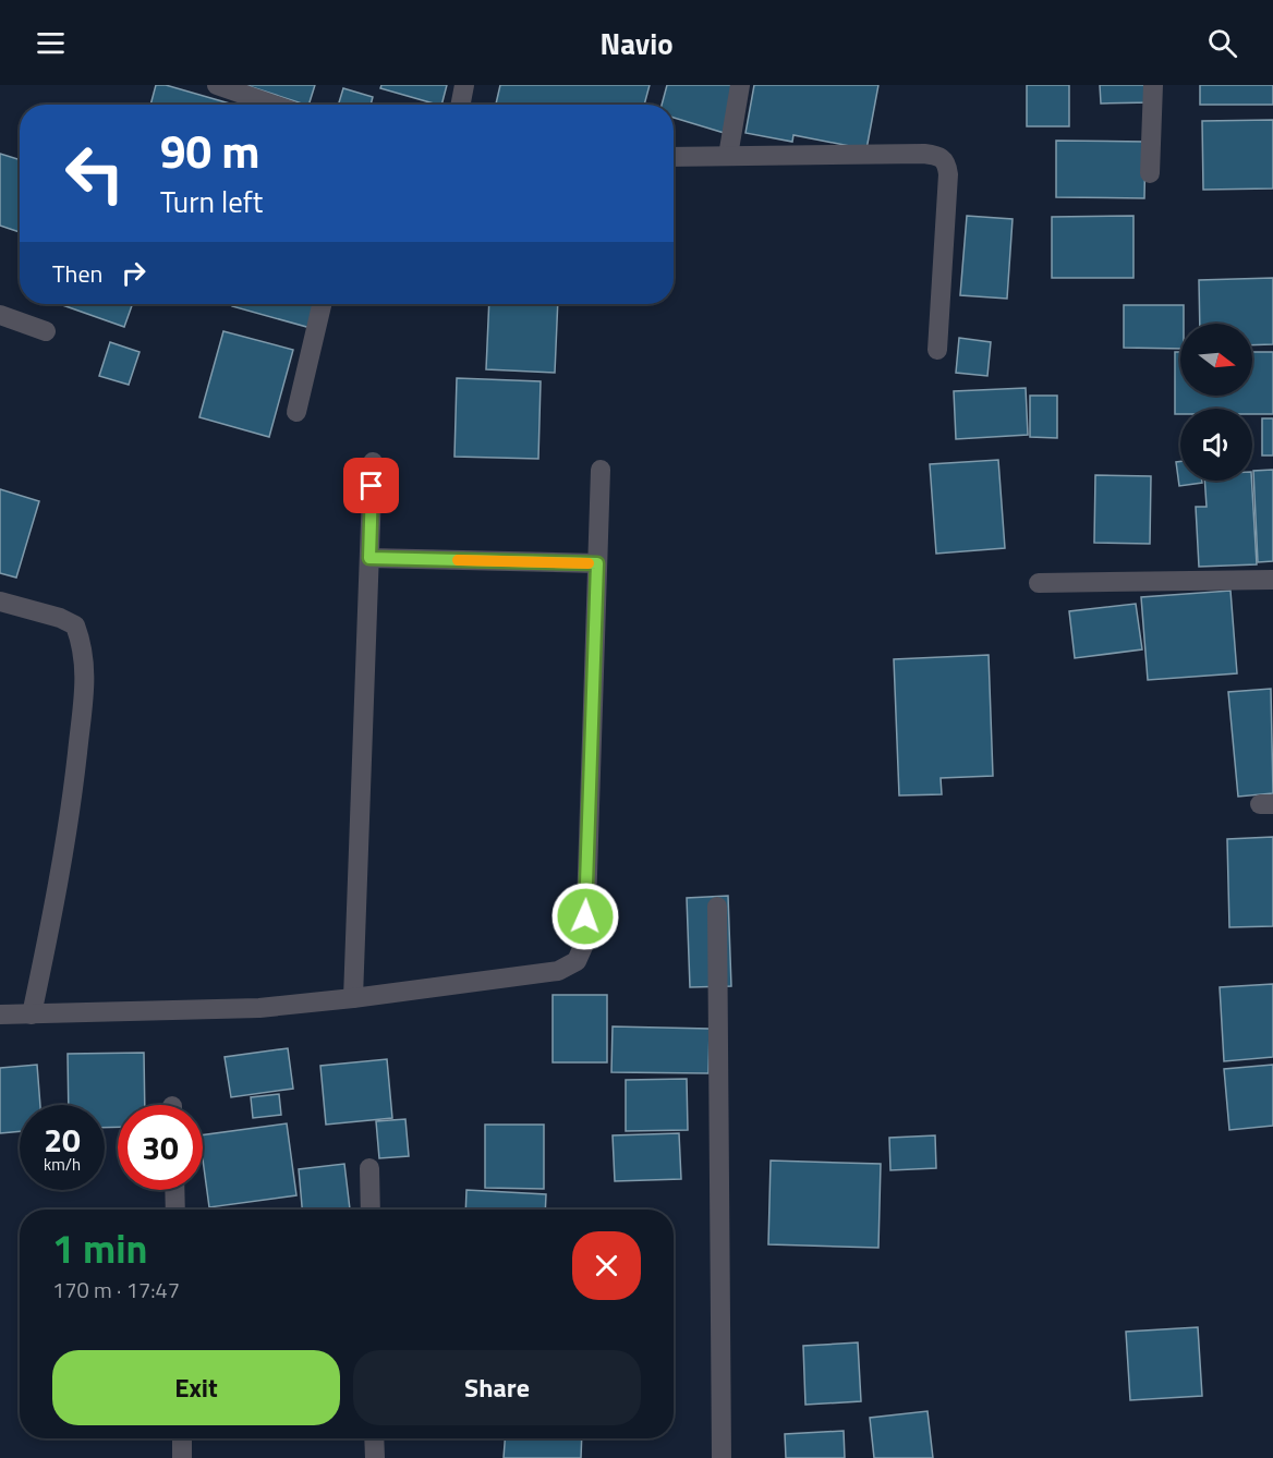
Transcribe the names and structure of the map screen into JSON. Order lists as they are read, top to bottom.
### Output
{
  "north": "right",
  "page": {
    "header": "Navio",
    "turn": ["90 m", "Turn left"],
    "then": "Then",
    "speed": "20 km/h",
    "limit": "30",
    "heading": ["1 min", "170 m · 17:47"],
    "buttons": ["Exit", "Share"]
  }
}
